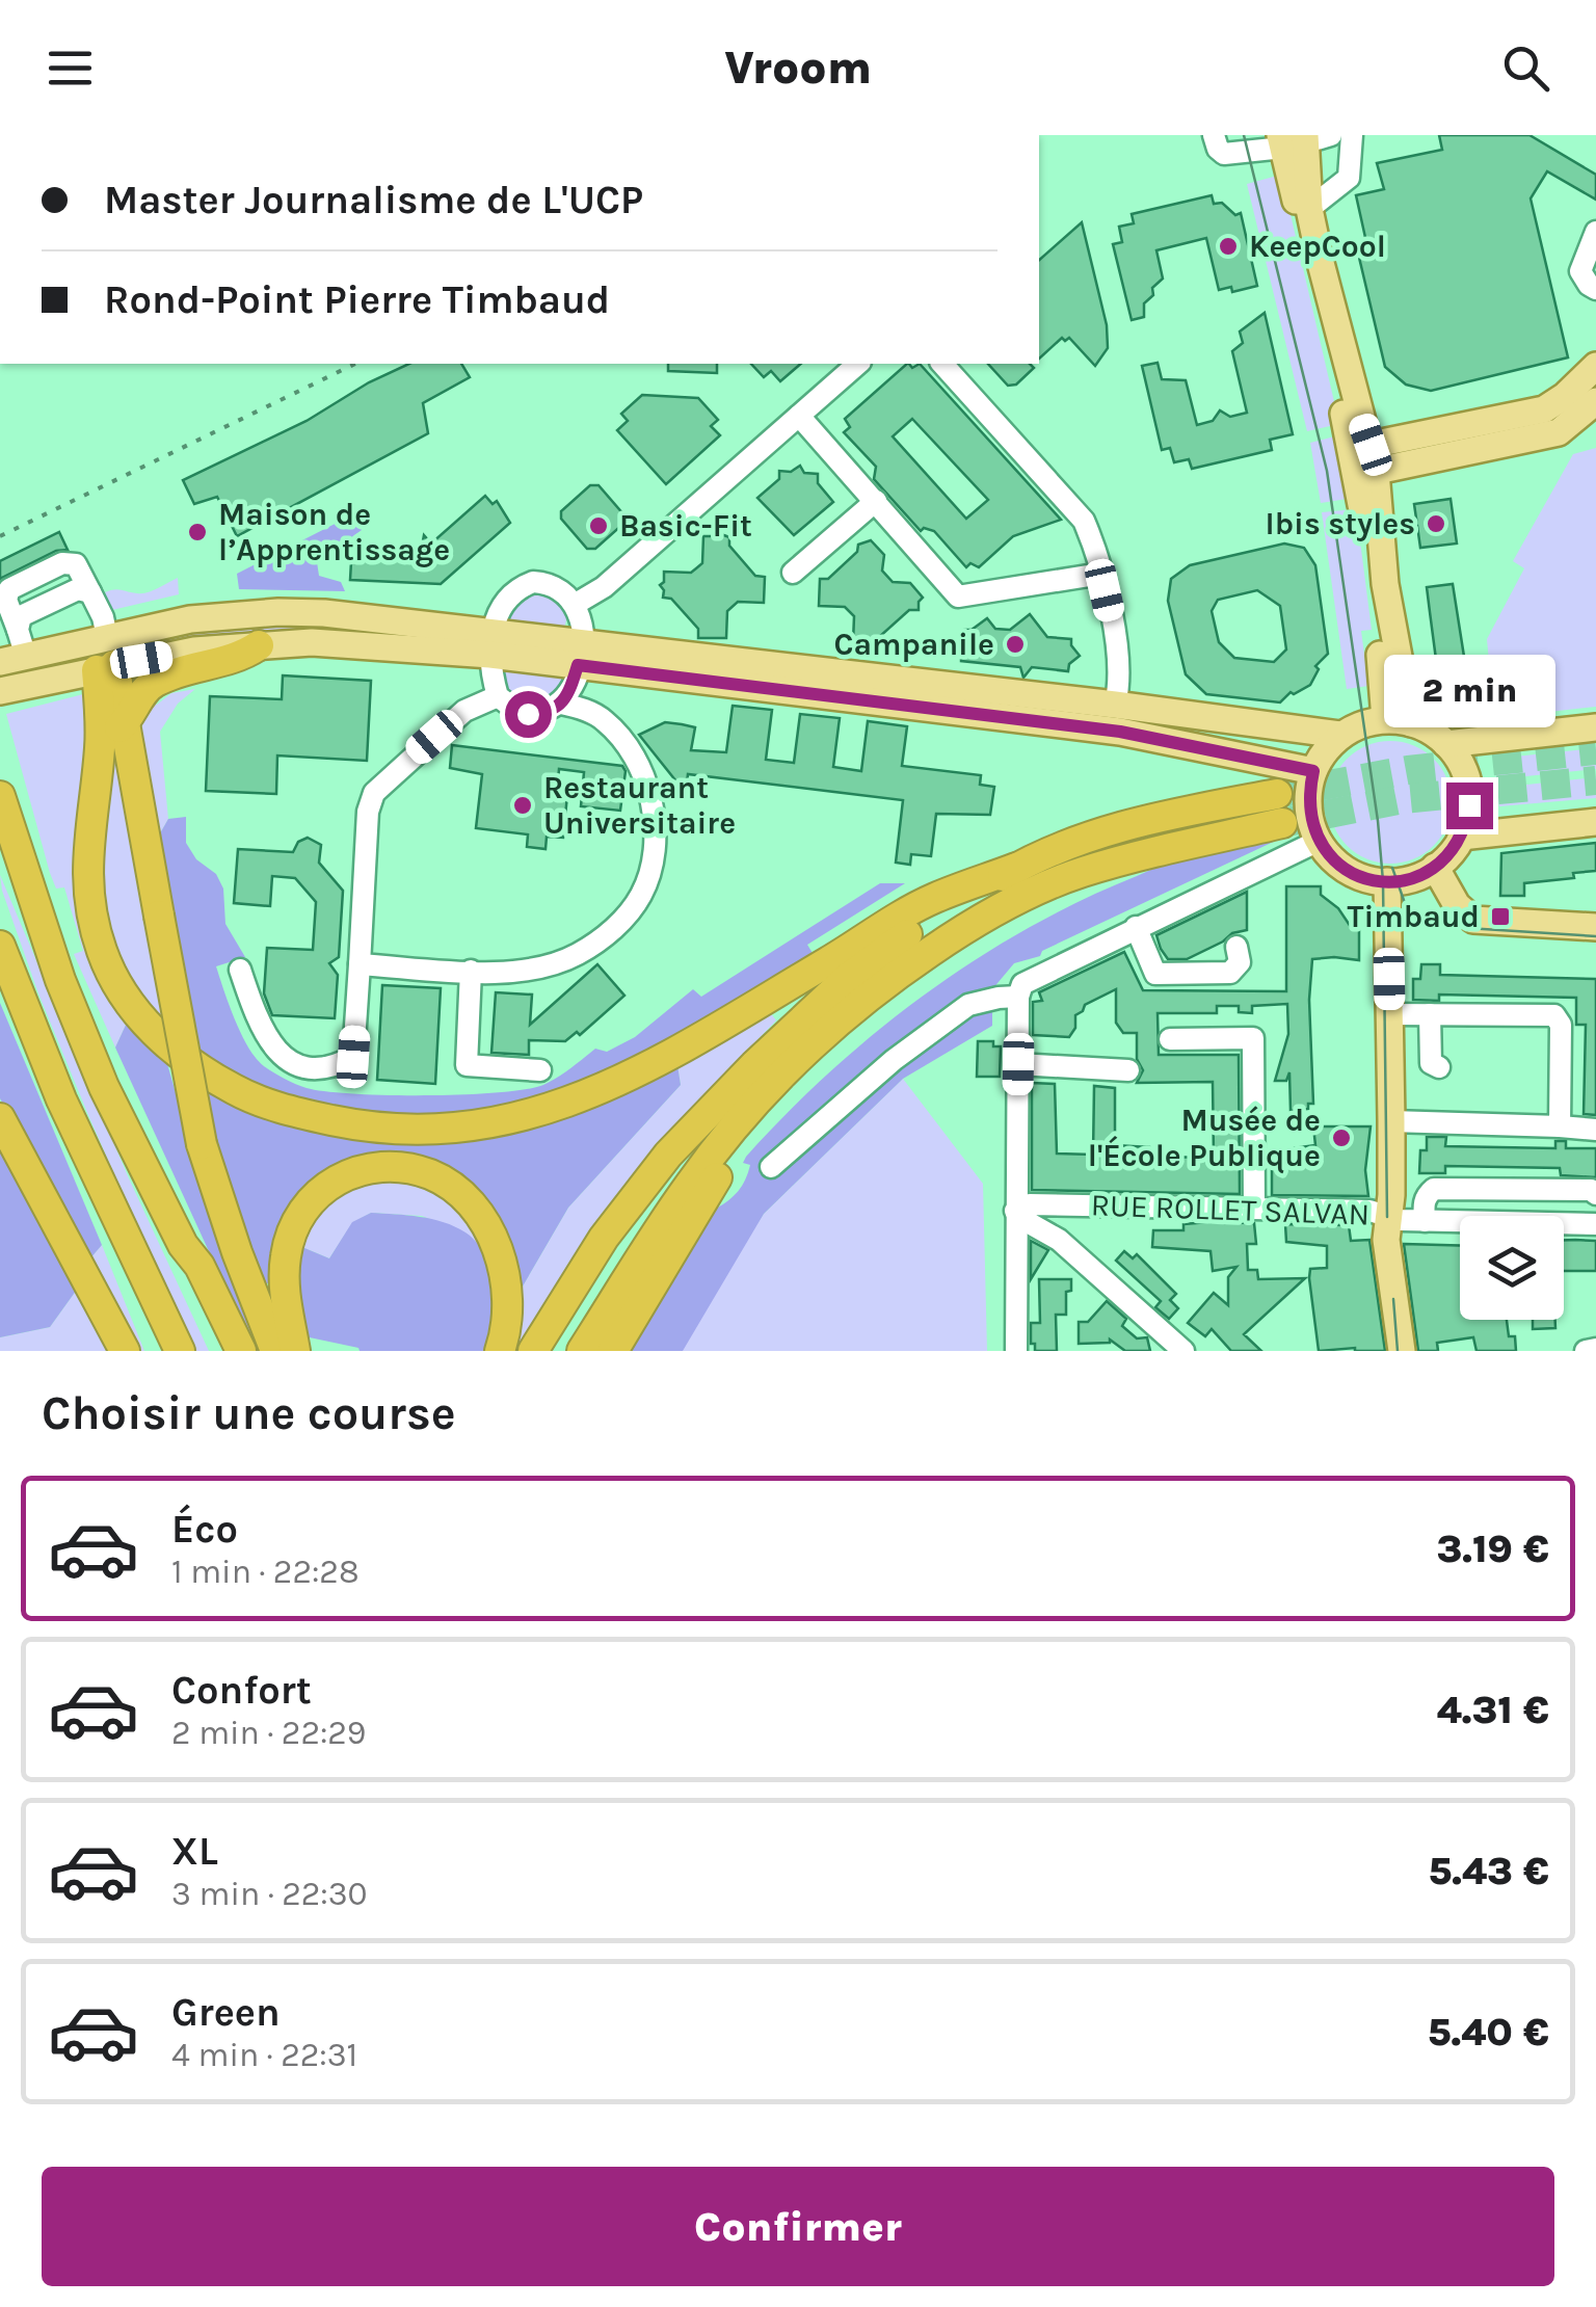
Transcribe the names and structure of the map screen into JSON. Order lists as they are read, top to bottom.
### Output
{
  "streets": {
    "street": ["RUE ROLLET SALVAN"]
  },
  "places": {
    "other": [
      "KeepCool",
      "Ibis styles",
      "Basic-Fit",
      "Maison de l’Apprentissage",
      "Campanile",
      "Restaurant Universitaire",
      "Musée de l'École Publique"
    ],
    "transit": ["Timbaud"]
  },
  "page": {
    "header": "Vroom",
    "banner": ["Master Journalisme de L'UCP", "Rond-Point Pierre Timbaud"],
    "bubble": "2 min",
    "heading": "Choisir une course",
    "list": [
      {
        "name": "Éco",
        "note": "1 min · 22:28",
        "value": "3.19 €"
      },
      {
        "name": "Confort",
        "note": "2 min · 22:29",
        "value": "4.31 €"
      },
      {
        "name": "XL",
        "note": "3 min · 22:30",
        "value": "5.43 €"
      },
      {
        "name": "Green",
        "note": "4 min · 22:31",
        "value": "5.40 €"
      }
    ],
    "buttons": "Confirmer"
  }
}
